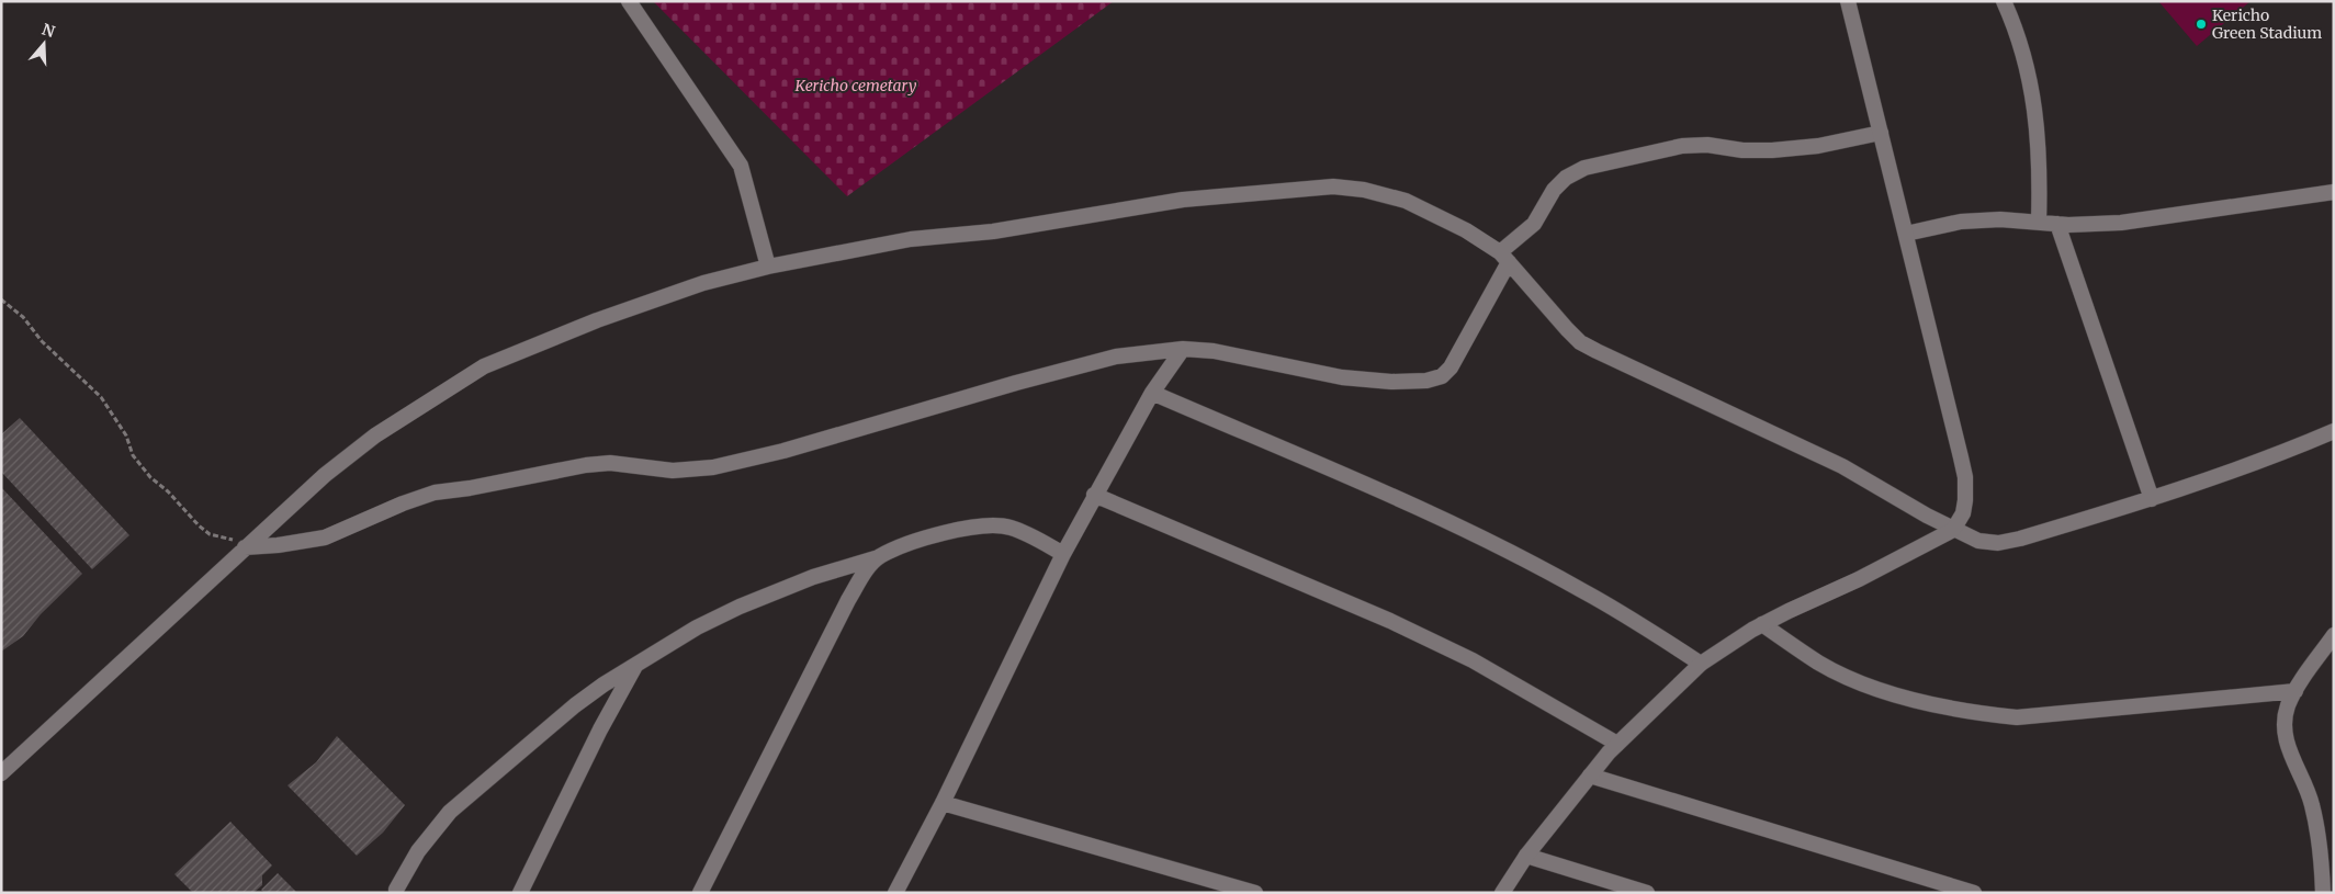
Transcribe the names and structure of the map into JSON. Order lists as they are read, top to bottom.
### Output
{
  "parks": ["Kericho cemetary"],
  "places": ["Kericho Green Stadium"],
  "north": "top"
}
